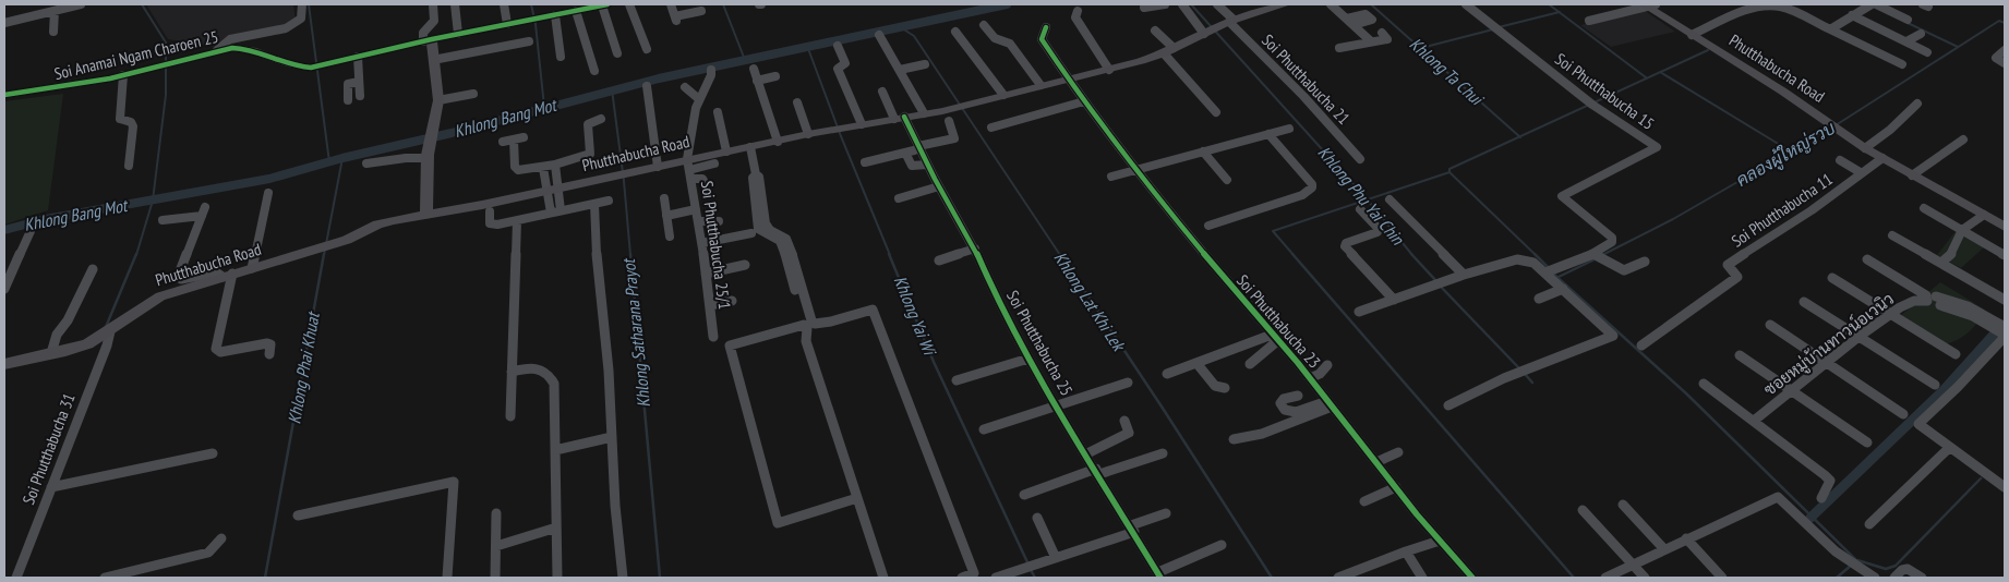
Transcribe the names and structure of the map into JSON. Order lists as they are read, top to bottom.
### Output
{
  "streets": {
    "main road": ["Soi Anamai Ngam Charoen 25", "Phutthabucha Road"],
    "street": [
      "Soi Phutthabucha 21",
      "Soi Phutthabucha 15",
      "Soi Phutthabucha 11",
      "Soi Phutthabucha 25/1",
      "Soi Phutthabucha 23",
      "Soi Phutthabucha 25",
      "ซอยหมู่บ้านทาวน์อเวนิว",
      "Soi Phutthabucha 31"
    ]
  },
  "crossings": [
    ["Phutthabucha Road", "Soi Phutthabucha 21"],
    ["Phutthabucha Road", "Soi Phutthabucha 11"],
    ["Phutthabucha Road", "Soi Phutthabucha 25/1"],
    ["Phutthabucha Road", "Soi Phutthabucha 23"],
    ["Phutthabucha Road", "Soi Phutthabucha 25"],
    ["Phutthabucha Road", "Soi Phutthabucha 31"]
  ],
  "water": [
    "Khlong Ta Chui",
    "Khlong Bang Mot",
    "คลองผู้ใหญ่รวบ",
    "Khlong Phu Yai Chin",
    "Khlong Lat Khi Lek",
    "Khlong Yai Wi",
    "Khlong Satharana Prayot",
    "Khlong Phai Khuat"
  ]
}
